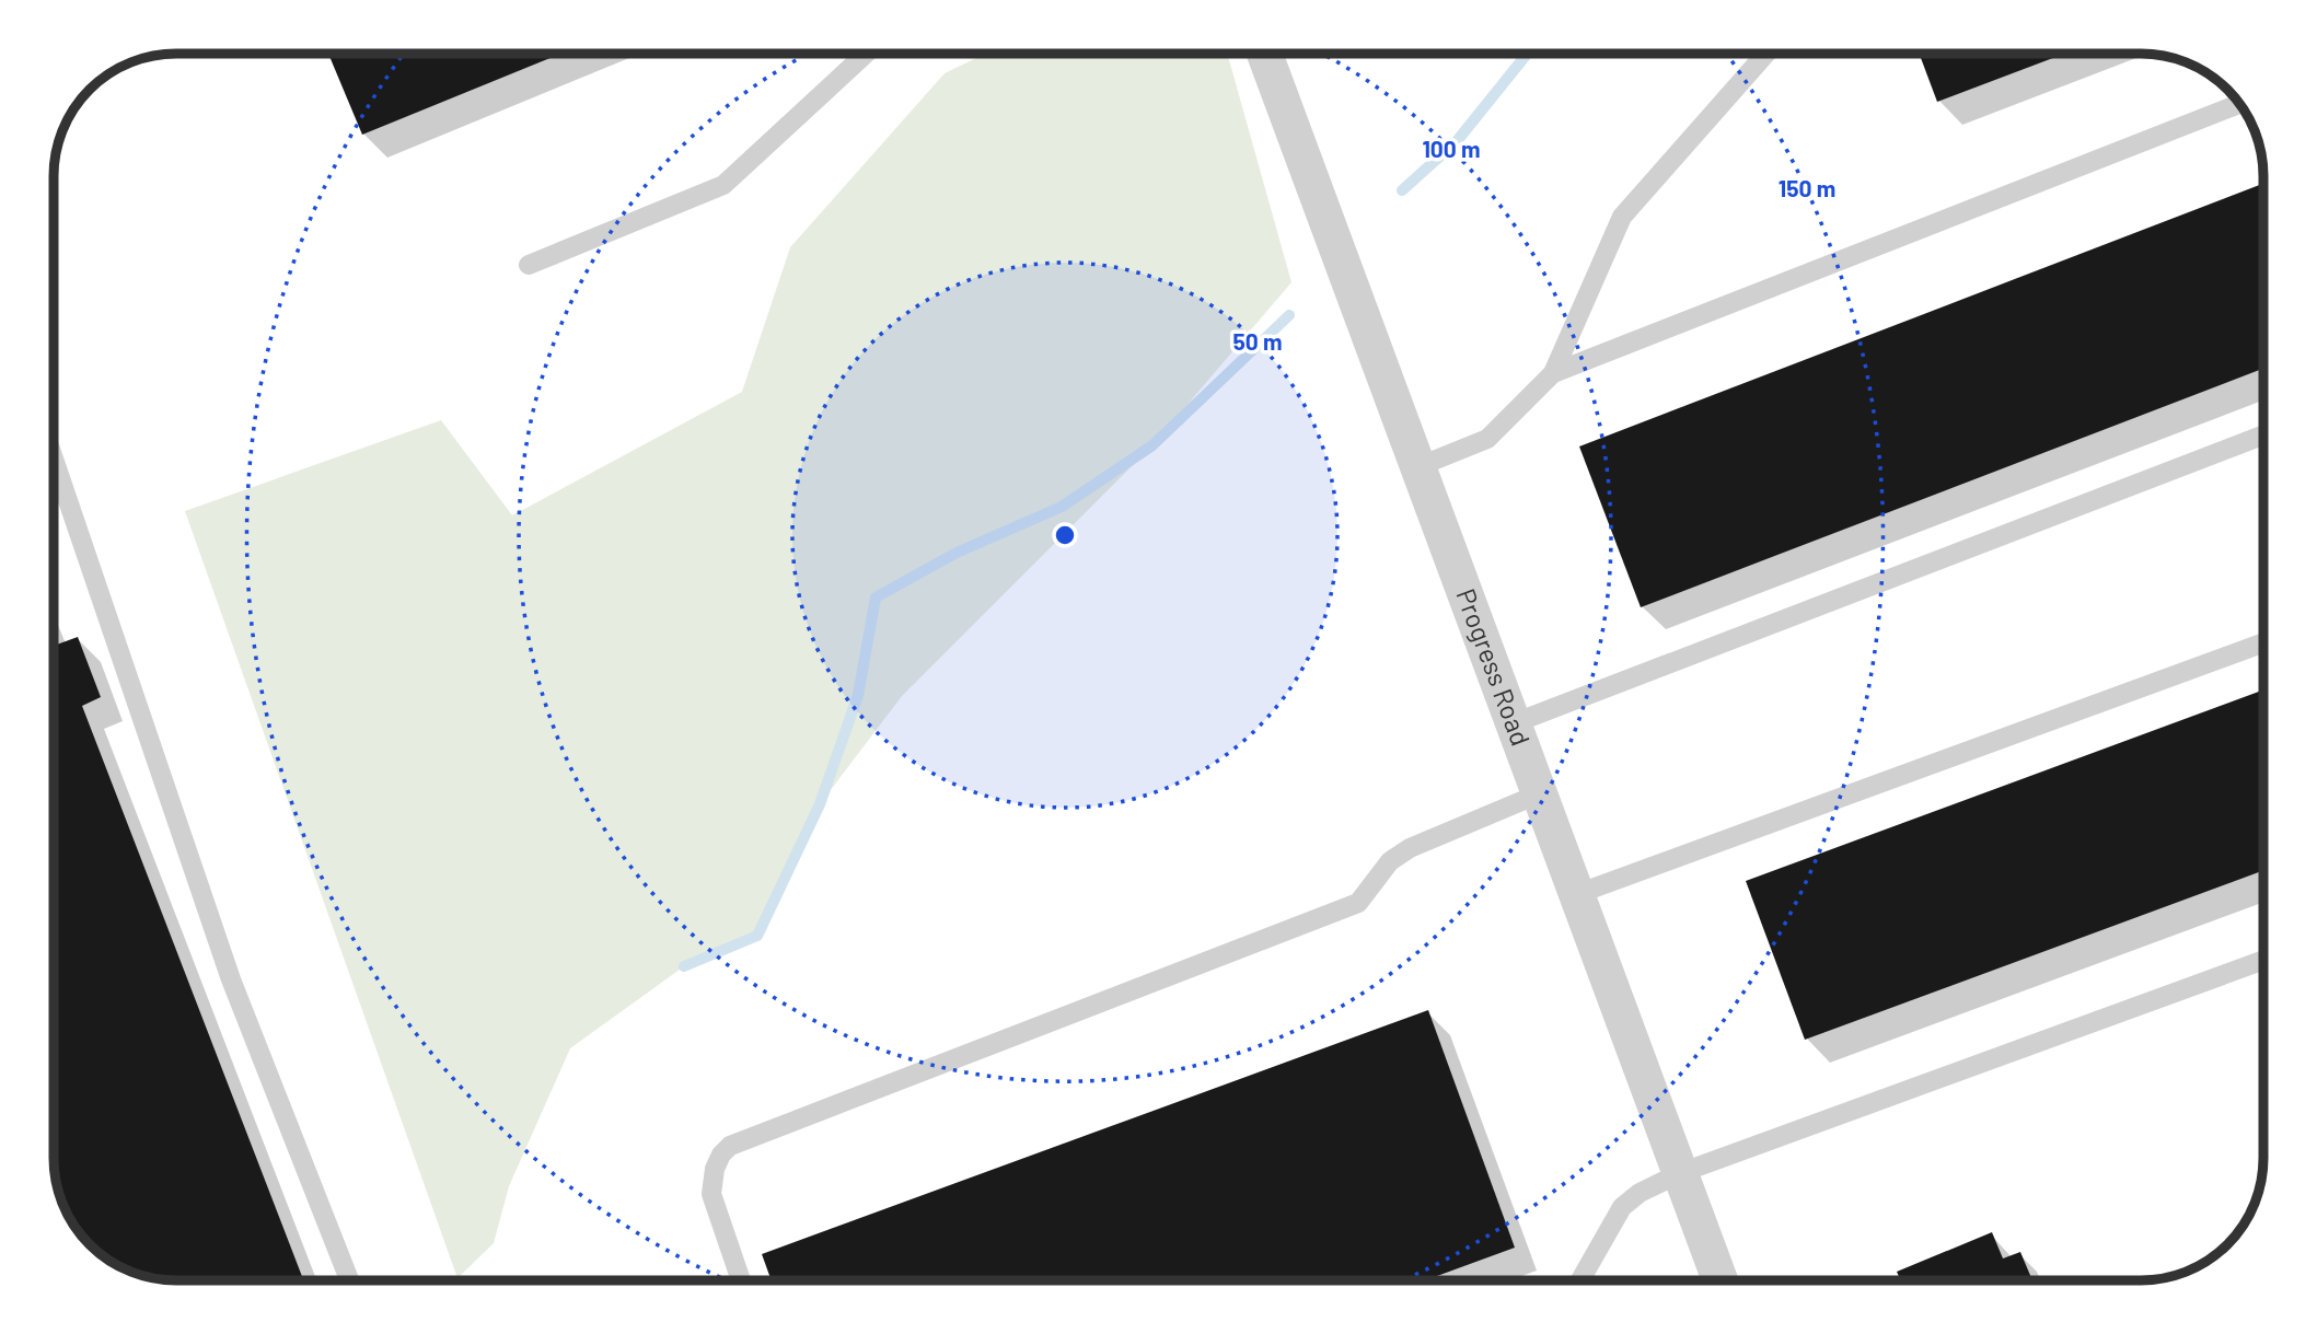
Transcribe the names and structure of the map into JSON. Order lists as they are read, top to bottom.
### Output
{
  "streets": {
    "street": ["Progress Road"]
  },
  "rings": ["100 m", "150 m", "50 m"]
}
